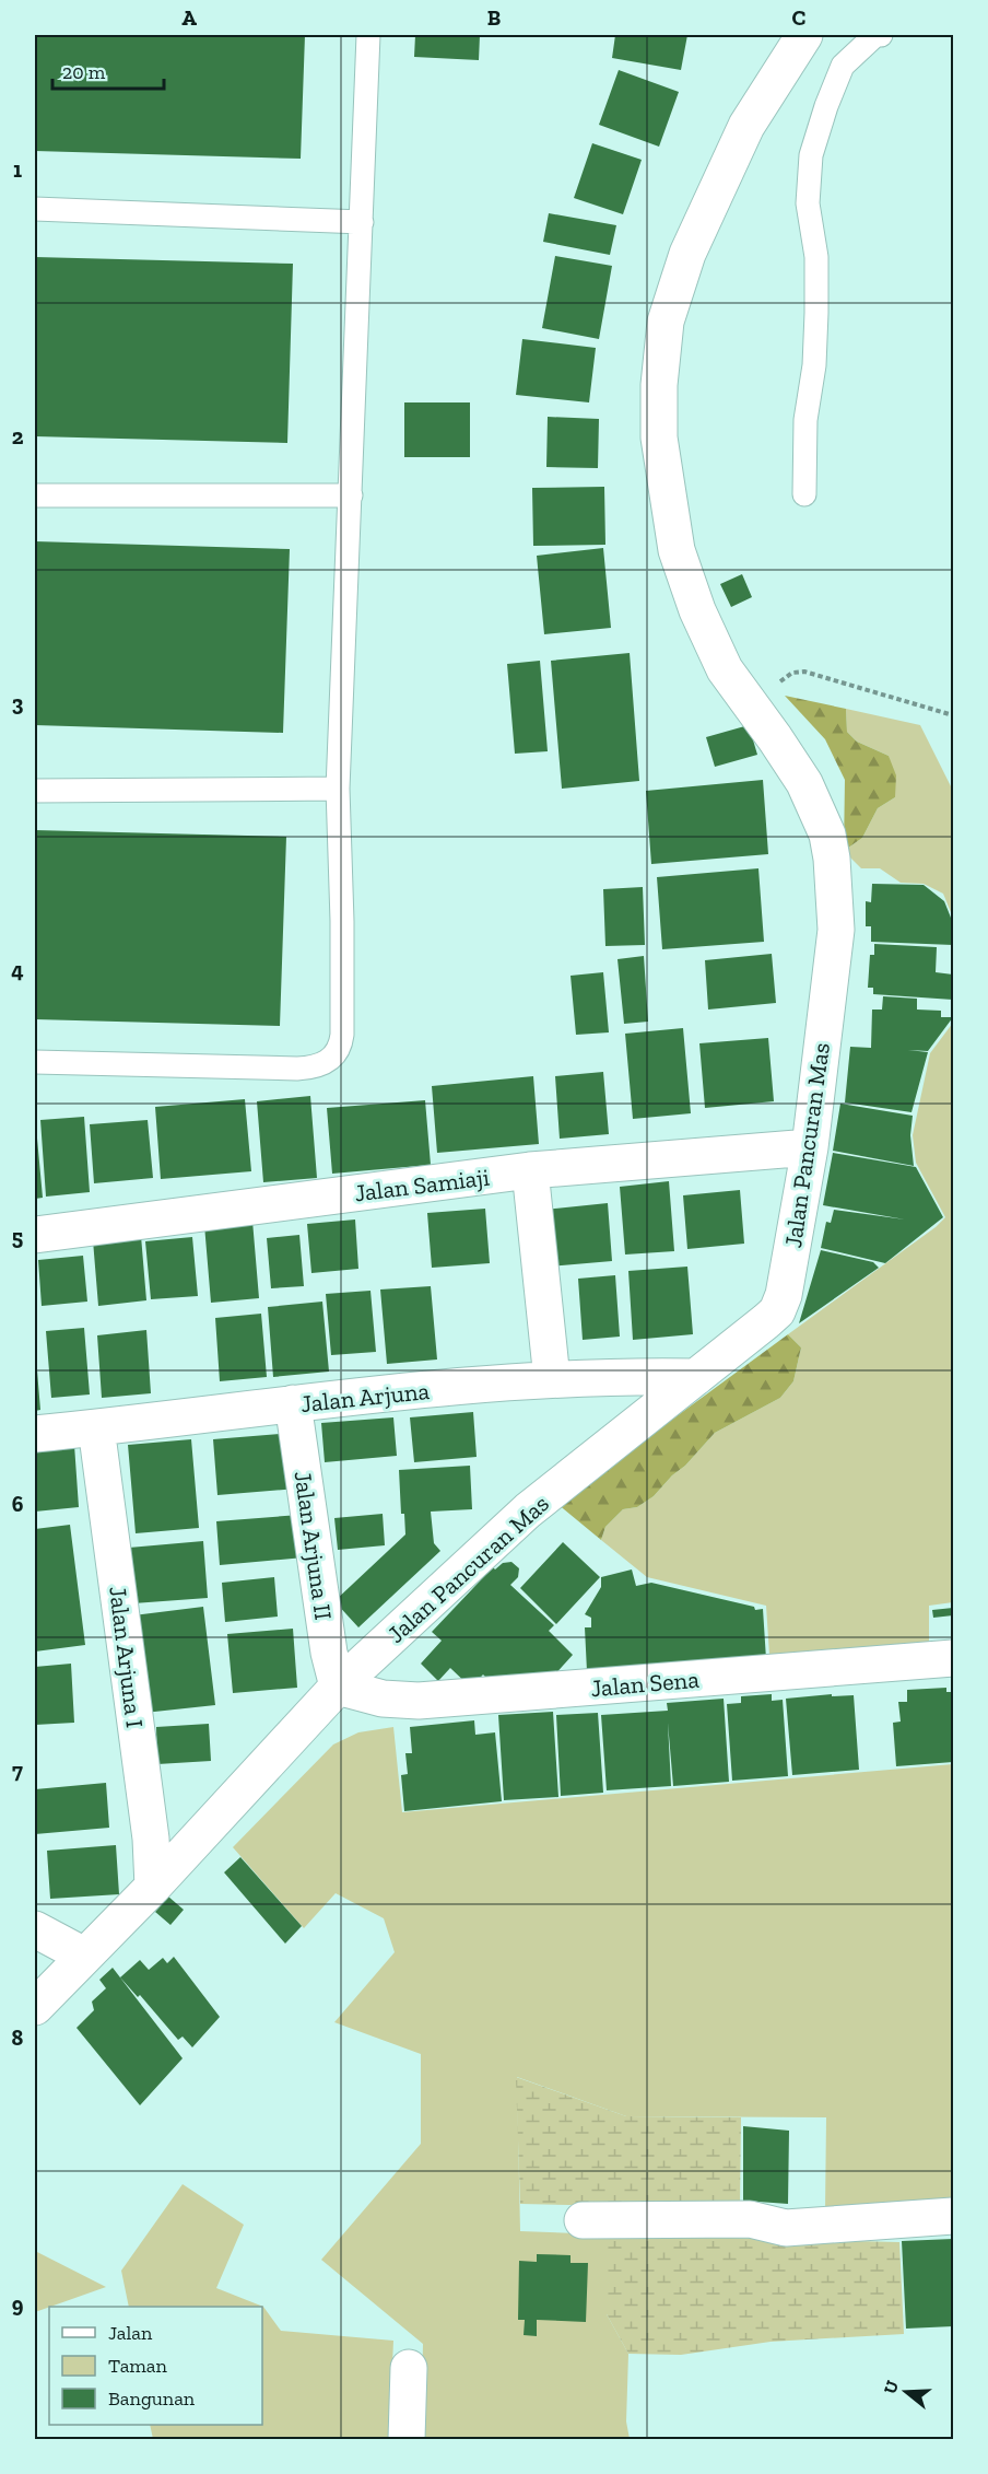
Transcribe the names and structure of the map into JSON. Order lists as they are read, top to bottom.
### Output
{
  "streets": {
    "street": [
      "Jalan Pancuran Mas",
      "Jalan Samiaji",
      "Jalan Arjuna",
      "Jalan Arjuna II",
      "Jalan Arjuna I",
      "Jalan Sena"
    ]
  },
  "crossings": [
    ["Jalan Pancuran Mas", "Jalan Samiaji"],
    ["Jalan Pancuran Mas", "Jalan Arjuna"],
    ["Jalan Pancuran Mas", "Jalan Arjuna II"],
    ["Jalan Pancuran Mas", "Jalan Arjuna I"],
    ["Jalan Pancuran Mas", "Jalan Sena"],
    ["Jalan Arjuna", "Jalan Arjuna II"],
    ["Jalan Arjuna", "Jalan Arjuna I"],
    ["Jalan Arjuna II", "Jalan Sena"]
  ],
  "legend": ["Jalan", "Taman", "Bangunan"],
  "scale_bar": "20 m",
  "north": "left",
  "grid": {
    "columns": ["A", "B", "C"],
    "rows": [
      "1",
      "2",
      "3",
      "4",
      "5",
      "6",
      "7",
      "8",
      "9"
    ]
  }
}
